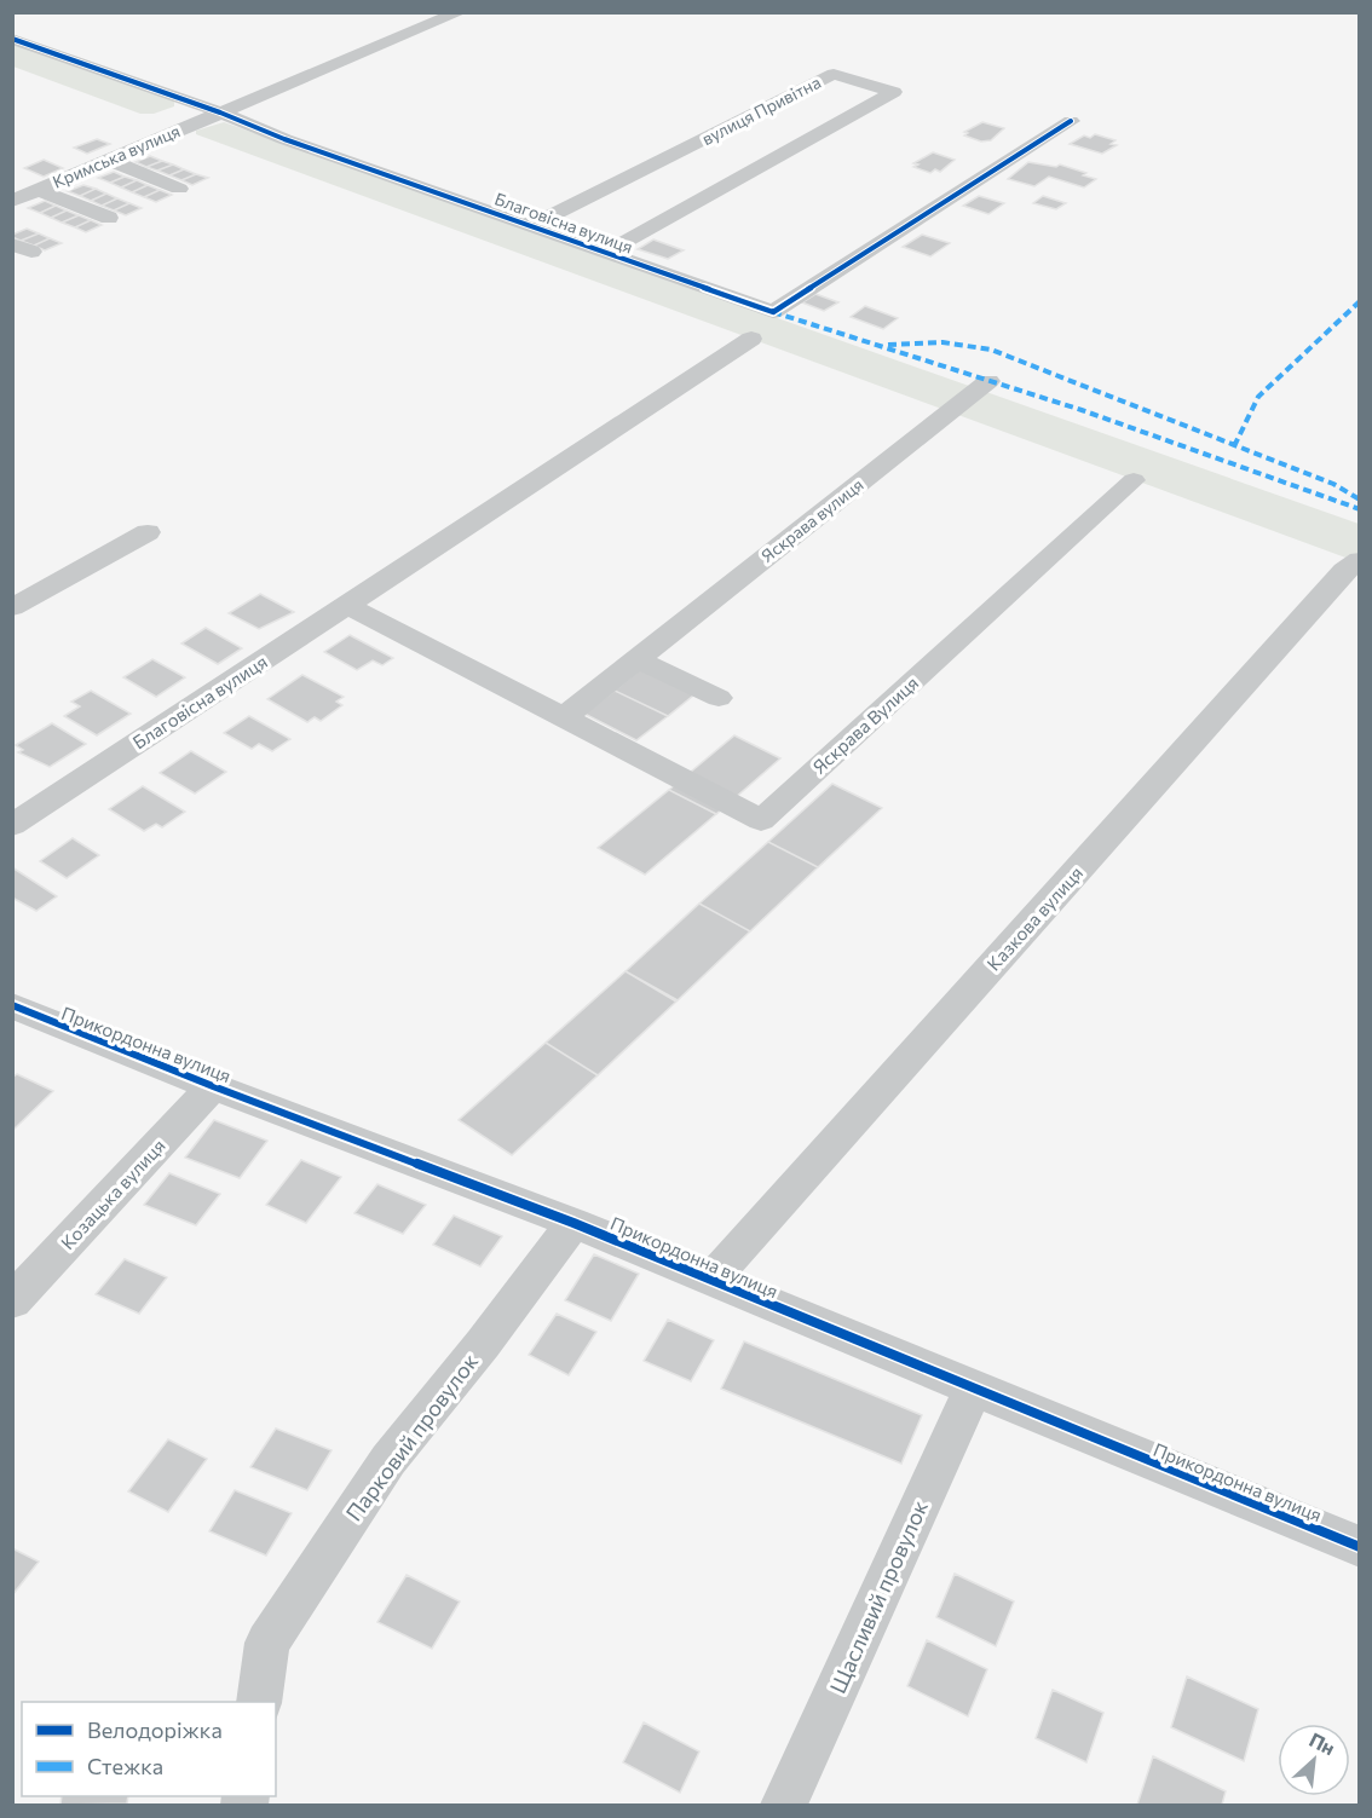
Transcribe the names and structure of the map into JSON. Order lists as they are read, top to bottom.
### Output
{
  "streets": {
    "street": [
      "вулиця Привітна",
      "Кримська вулиця",
      "Благовісна вулиця",
      "Яскрава вулиця",
      "Яскрава Вулиця",
      "Казкова вулиця",
      "Прикордонна вулиця",
      "Козацька вулиця",
      "Парковий провулок",
      "Щасливий провулок"
    ]
  },
  "crossings": [
    ["вулиця Привітна", "Благовісна вулиця"],
    ["Кримська вулиця", "Благовісна вулиця"],
    ["Яскрава вулиця", "Яскрава Вулиця"],
    ["Казкова вулиця", "Прикордонна вулиця"],
    ["Прикордонна вулиця", "Козацька вулиця"],
    ["Прикордонна вулиця", "Парковий провулок"],
    ["Прикордонна вулиця", "Щасливий провулок"]
  ],
  "legend": ["Велодоріжка", "Стежка"],
  "north": "top right"
}
